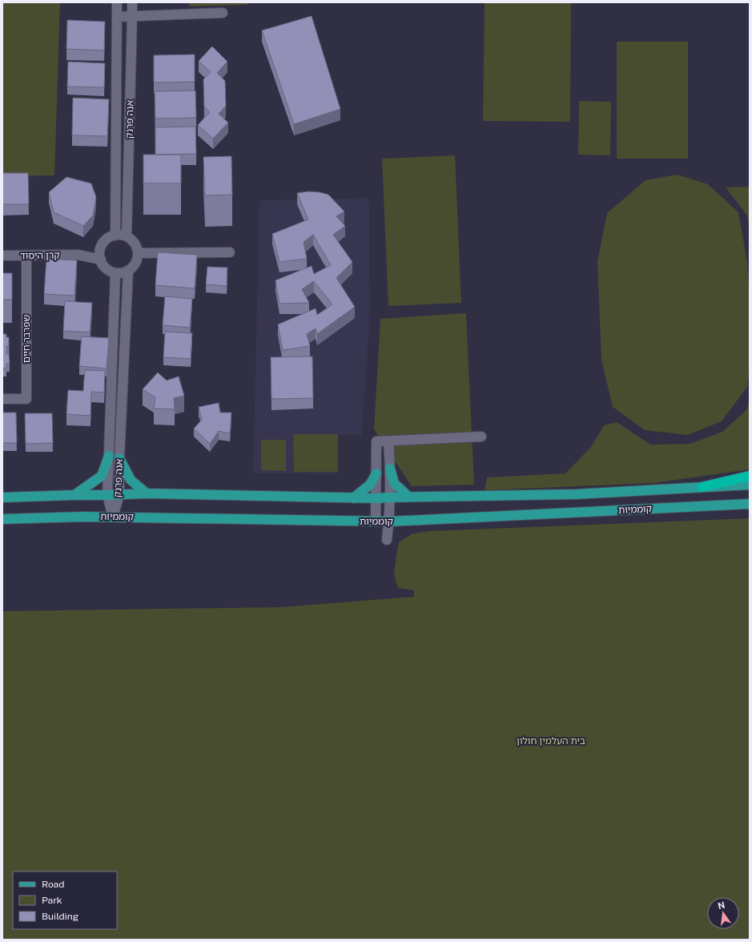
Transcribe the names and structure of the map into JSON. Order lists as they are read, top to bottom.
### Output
{
  "streets": {
    "main road": ["קוממיות"],
    "street": ["אנה פרנק", "קרן היסוד", "שפרבר חיים"]
  },
  "crossings": [
    ["אנה פרנק", "קרן היסוד"],
    ["אנה פרנק", "קוממיות"],
    ["קרן היסוד", "שפרבר חיים"]
  ],
  "parks": ["בית העלמין חולון"],
  "legend": ["Road", "Park", "Building"],
  "north": "top"
}
